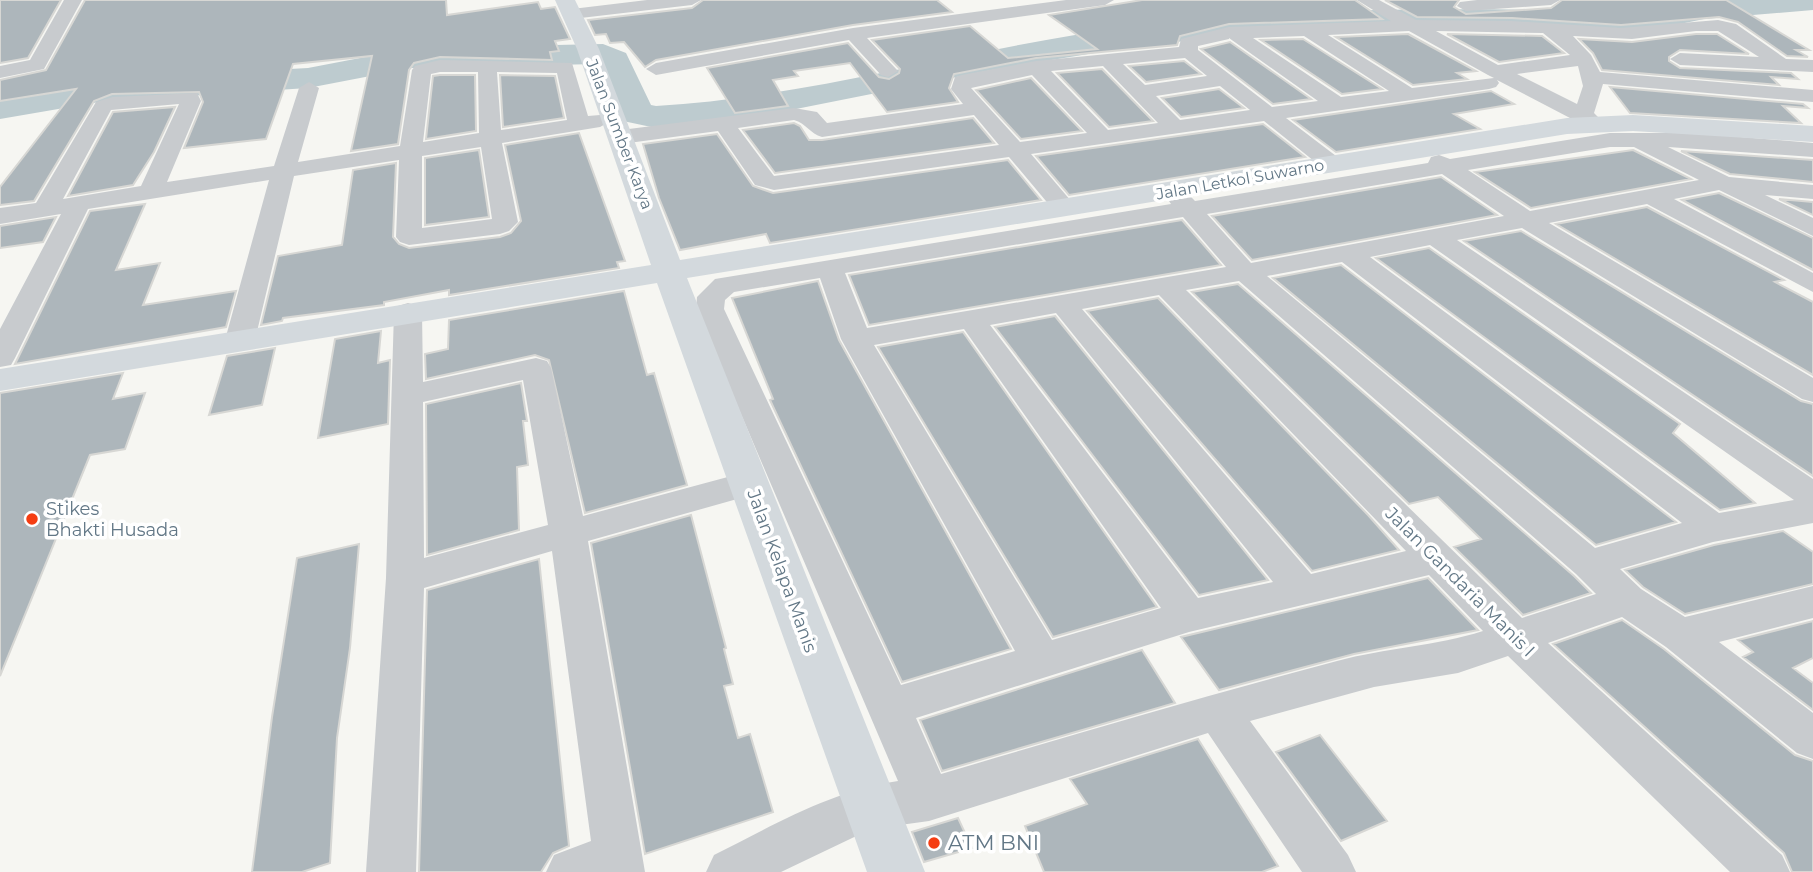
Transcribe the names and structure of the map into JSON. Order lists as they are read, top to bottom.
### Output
{
  "streets": {
    "street": [
      "Jalan Sumber Karya",
      "Jalan Letkol Suwarno",
      "Jalan Kelapa Manis",
      "Jalan Gandaria Manis I"
    ]
  },
  "crossings": [
    ["Jalan Sumber Karya", "Jalan Letkol Suwarno"],
    ["Jalan Sumber Karya", "Jalan Kelapa Manis"],
    ["Jalan Letkol Suwarno", "Jalan Kelapa Manis"]
  ],
  "places": ["Stikes Bhakti Husada", "ATM BNI"]
}
